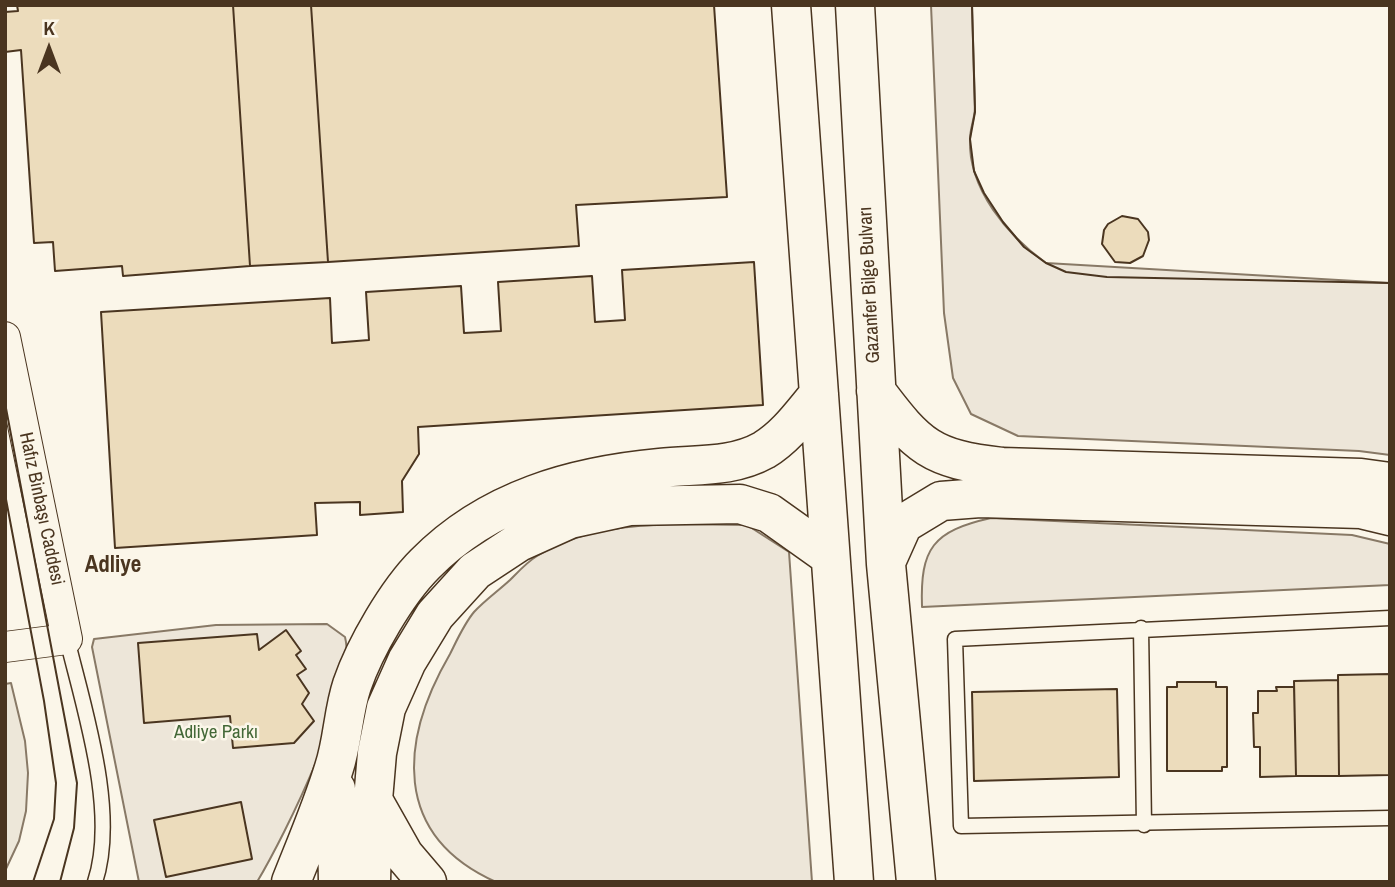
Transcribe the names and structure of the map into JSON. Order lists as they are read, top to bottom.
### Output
{
  "streets": {
    "main road": ["Gazanfer Bilge Bulvarı"],
    "street": ["Hafız Binbaşı Caddesi"]
  },
  "districts": ["Adliye"],
  "parks": ["Adliye Parkı"],
  "north": "top"
}
